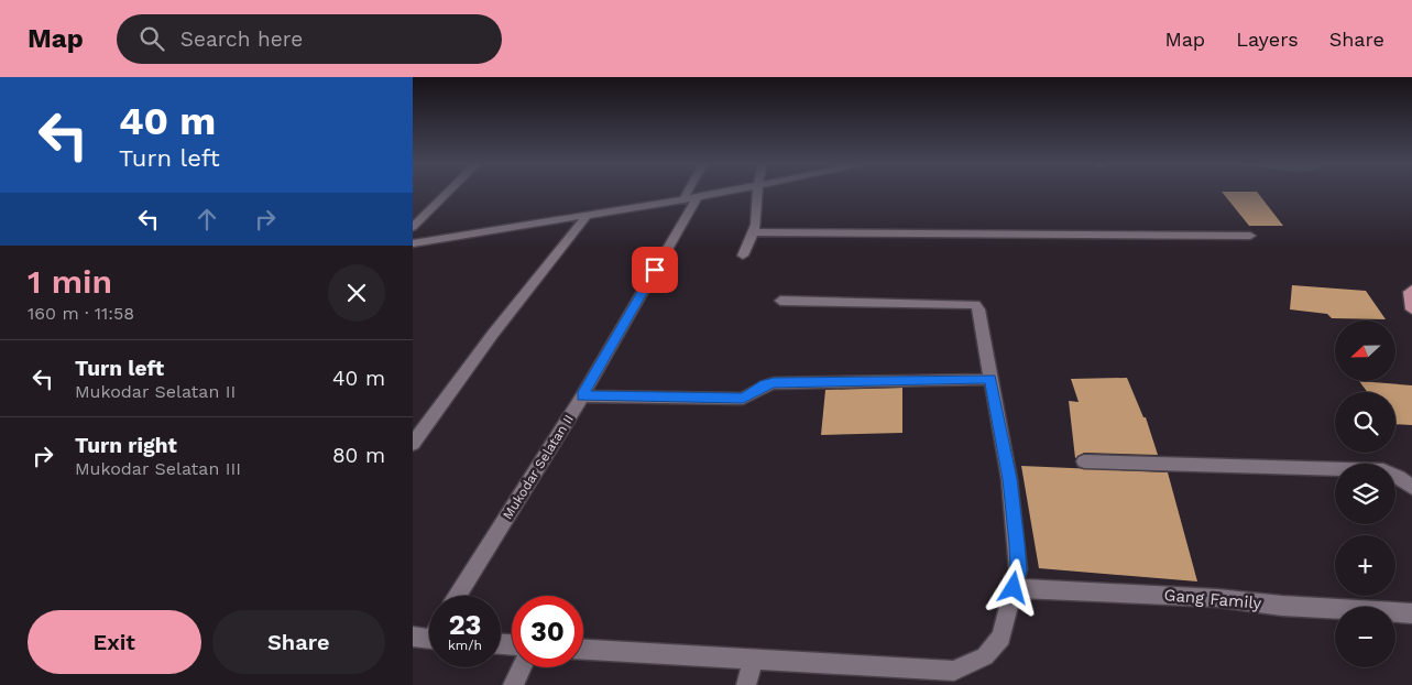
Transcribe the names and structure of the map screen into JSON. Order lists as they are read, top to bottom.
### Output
{
  "streets": {
    "street": ["Mukodar Selatan II", "Gang Family"]
  },
  "north": "left",
  "page": {
    "header": "Map",
    "search": "Search here",
    "nav": ["Map", "Layers", "Share"],
    "turn": ["40 m", "Turn left"],
    "heading": ["1 min", "160 m · 11:58"],
    "map_buttons": ["+", "−"],
    "list": [
      {
        "name": "Turn left",
        "note": "Mukodar Selatan II",
        "value": "40 m"
      },
      {
        "name": "Turn right",
        "note": "Mukodar Selatan III",
        "value": "80 m"
      }
    ],
    "speed": "23 km/h",
    "limit": "30",
    "buttons": ["Exit", "Share"]
  }
}
